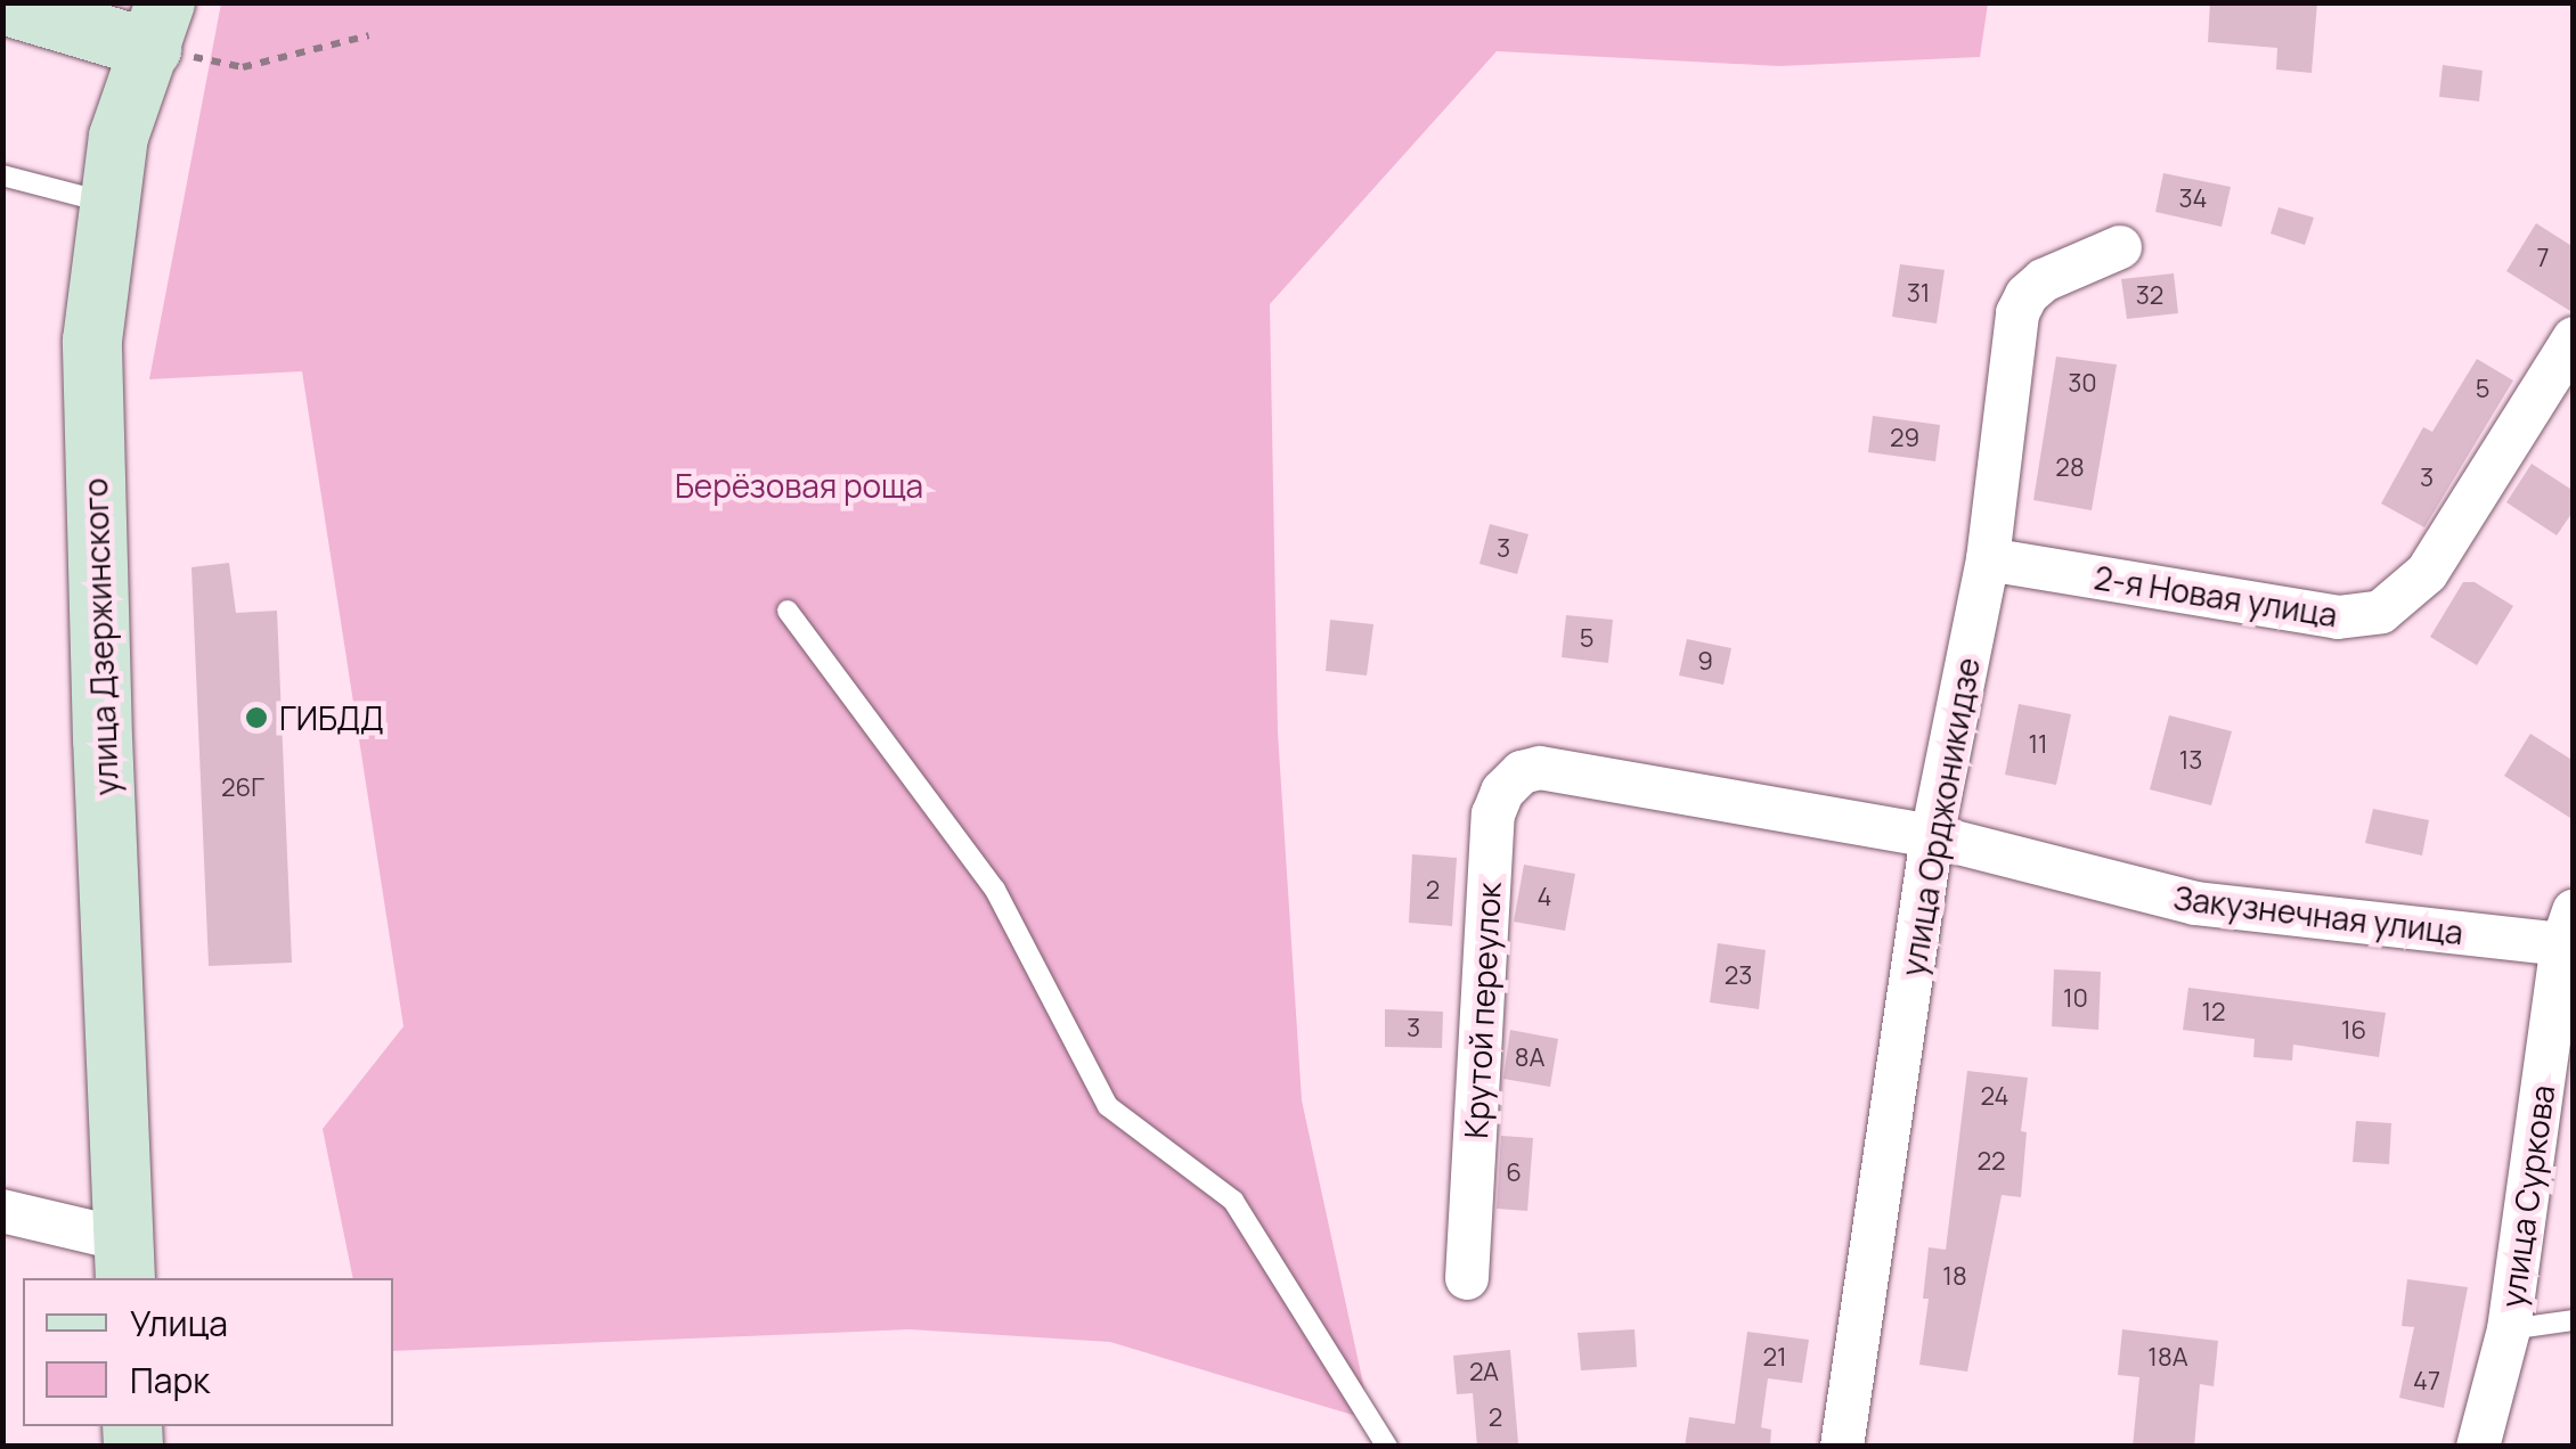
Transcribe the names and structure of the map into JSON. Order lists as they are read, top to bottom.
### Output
{
  "streets": {
    "main road": ["улица Дзержинского"],
    "street": [
      "2-я Новая улица",
      "улица Орджоникидзе",
      "Закузнечная улица",
      "Крутой переулок",
      "улица Суркова"
    ]
  },
  "crossings": [
    ["2-я Новая улица", "улица Орджоникидзе"],
    ["улица Орджоникидзе", "Закузнечная улица"],
    ["Закузнечная улица", "Крутой переулок"],
    ["Закузнечная улица", "улица Суркова"]
  ],
  "parks": ["Берёзовая роща"],
  "places": ["ГИБДД"],
  "house_numbers": [
    "34",
    "7",
    "31",
    "32",
    "30",
    "5",
    "29",
    "28",
    "3",
    "3",
    "5",
    "9",
    "11",
    "13",
    "26Г",
    "2",
    "4",
    "23",
    "10",
    "12",
    "3",
    "16",
    "8А",
    "24",
    "22",
    "6",
    "18",
    "21",
    "18А",
    "2А",
    "47",
    "2"
  ],
  "legend": ["Улица", "Парк"]
}
